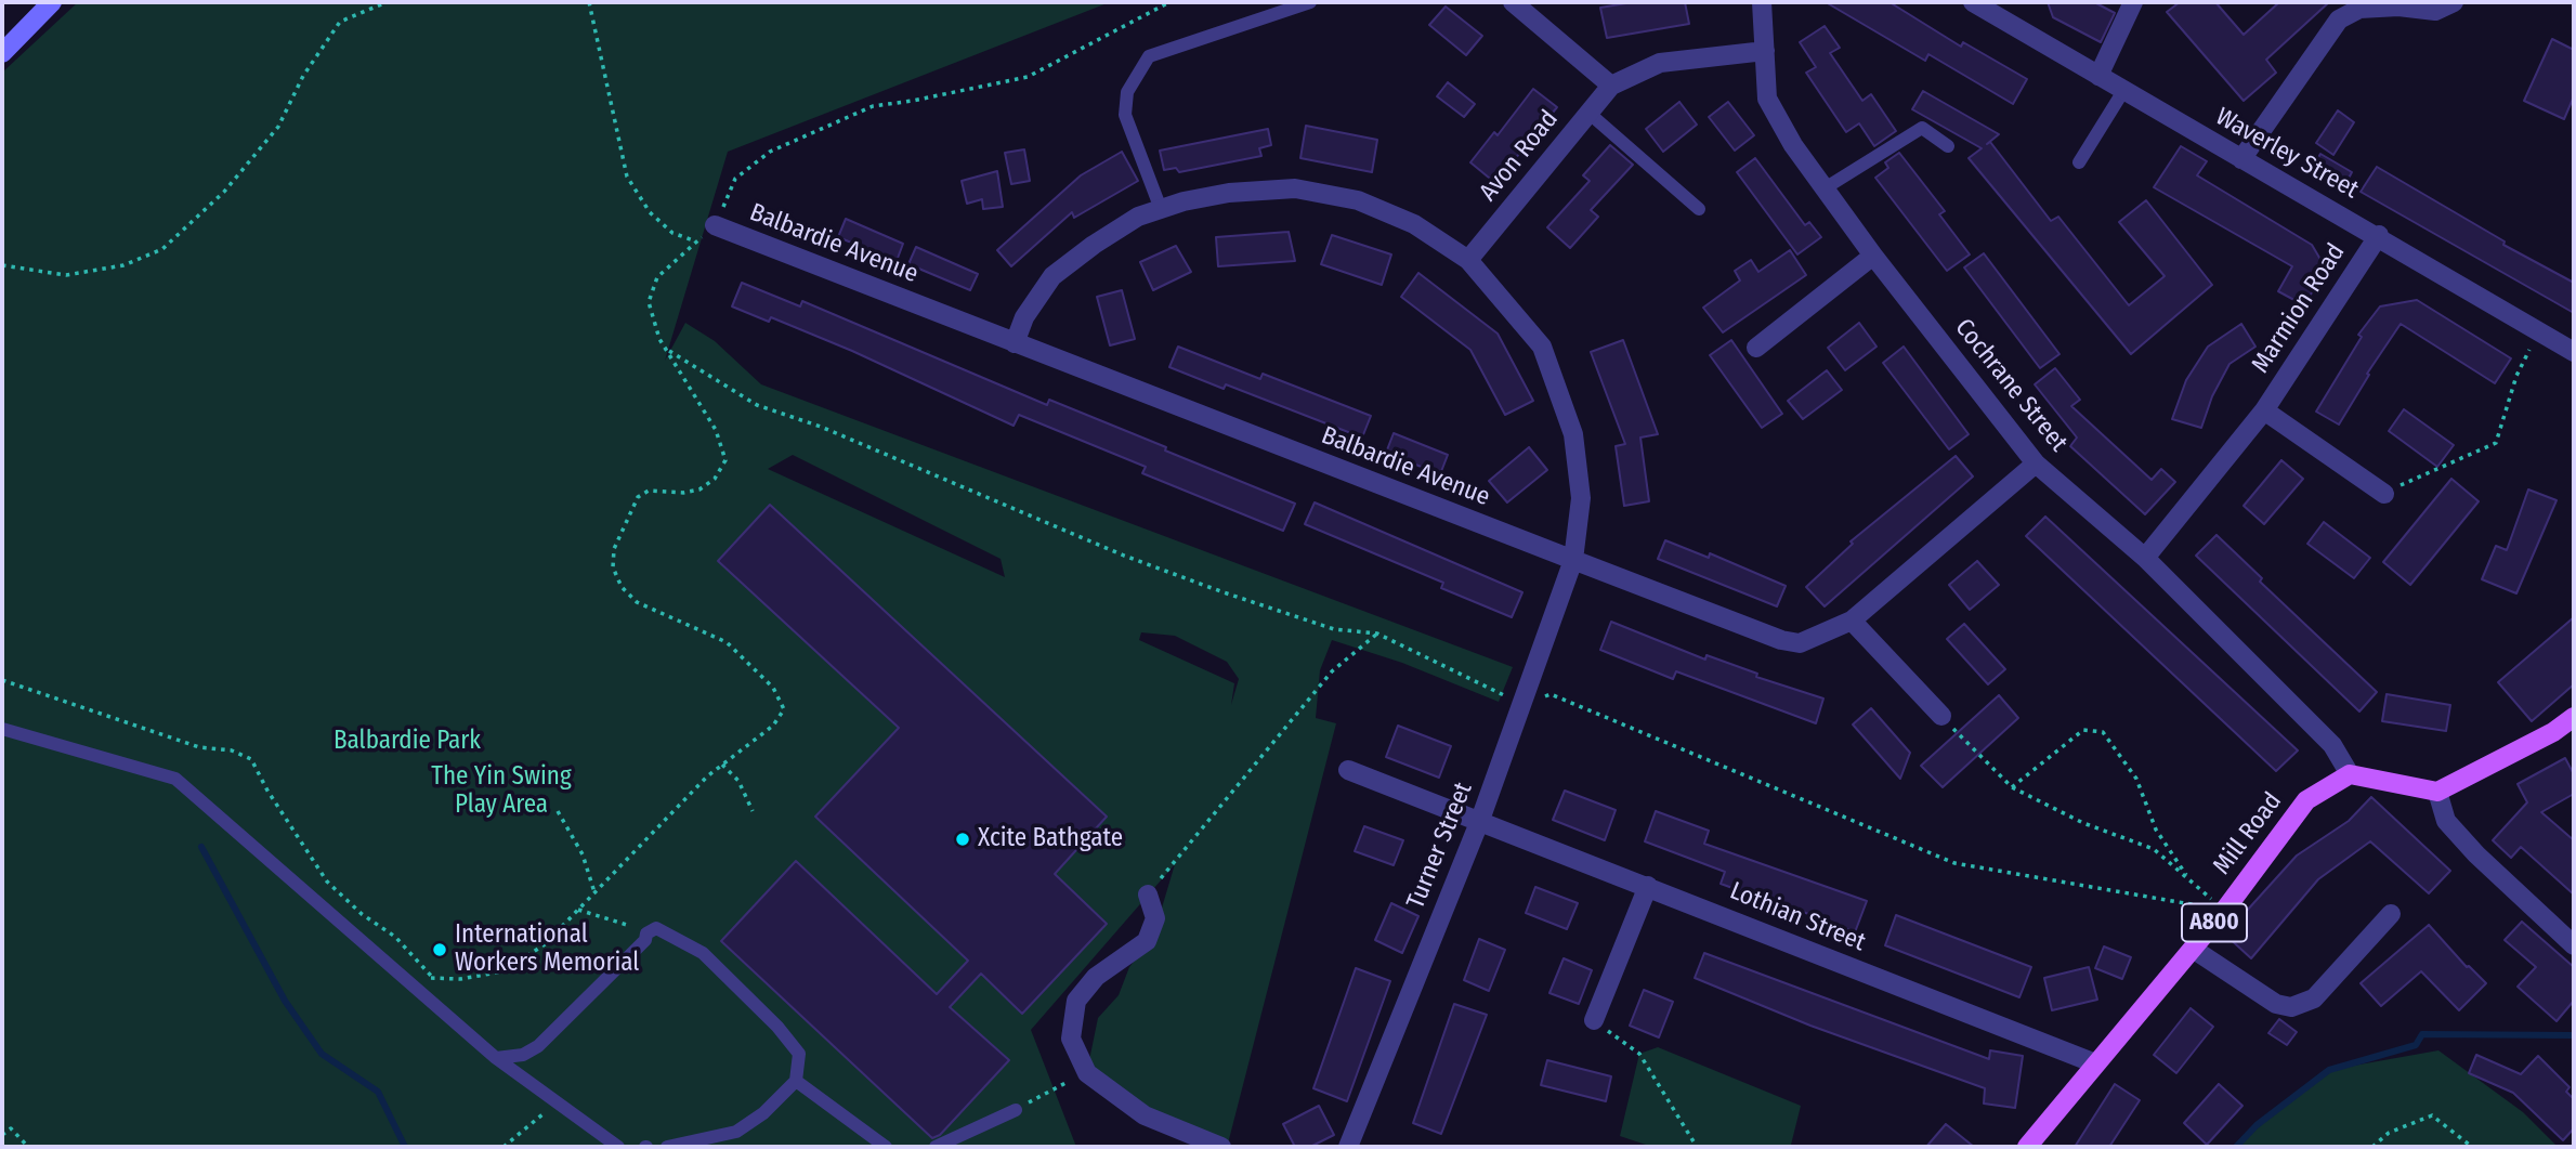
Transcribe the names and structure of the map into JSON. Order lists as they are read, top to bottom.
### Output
{
  "streets": {
    "main road": ["Mill Road", "A800"],
    "street": [
      "Waverley Street",
      "Avon Road",
      "Balbardie Avenue",
      "Marmion Road",
      "Cochrane Street",
      "Turner Street",
      "Lothian Street"
    ]
  },
  "crossings": [
    ["Waverley Street", "Marmion Road"],
    ["Avon Road", "Cochrane Street"],
    ["Avon Road", "Turner Street"],
    ["Balbardie Avenue", "Cochrane Street"],
    ["Balbardie Avenue", "Turner Street"],
    ["Marmion Road", "Cochrane Street"],
    ["Cochrane Street", "Mill Road"],
    ["Mill Road", "Lothian Street"],
    ["Turner Street", "Lothian Street"]
  ],
  "parks": ["Balbardie Park", "The Yin Swing Play Area"],
  "places": ["Xcite Bathgate", "International Workers Memorial"]
}
